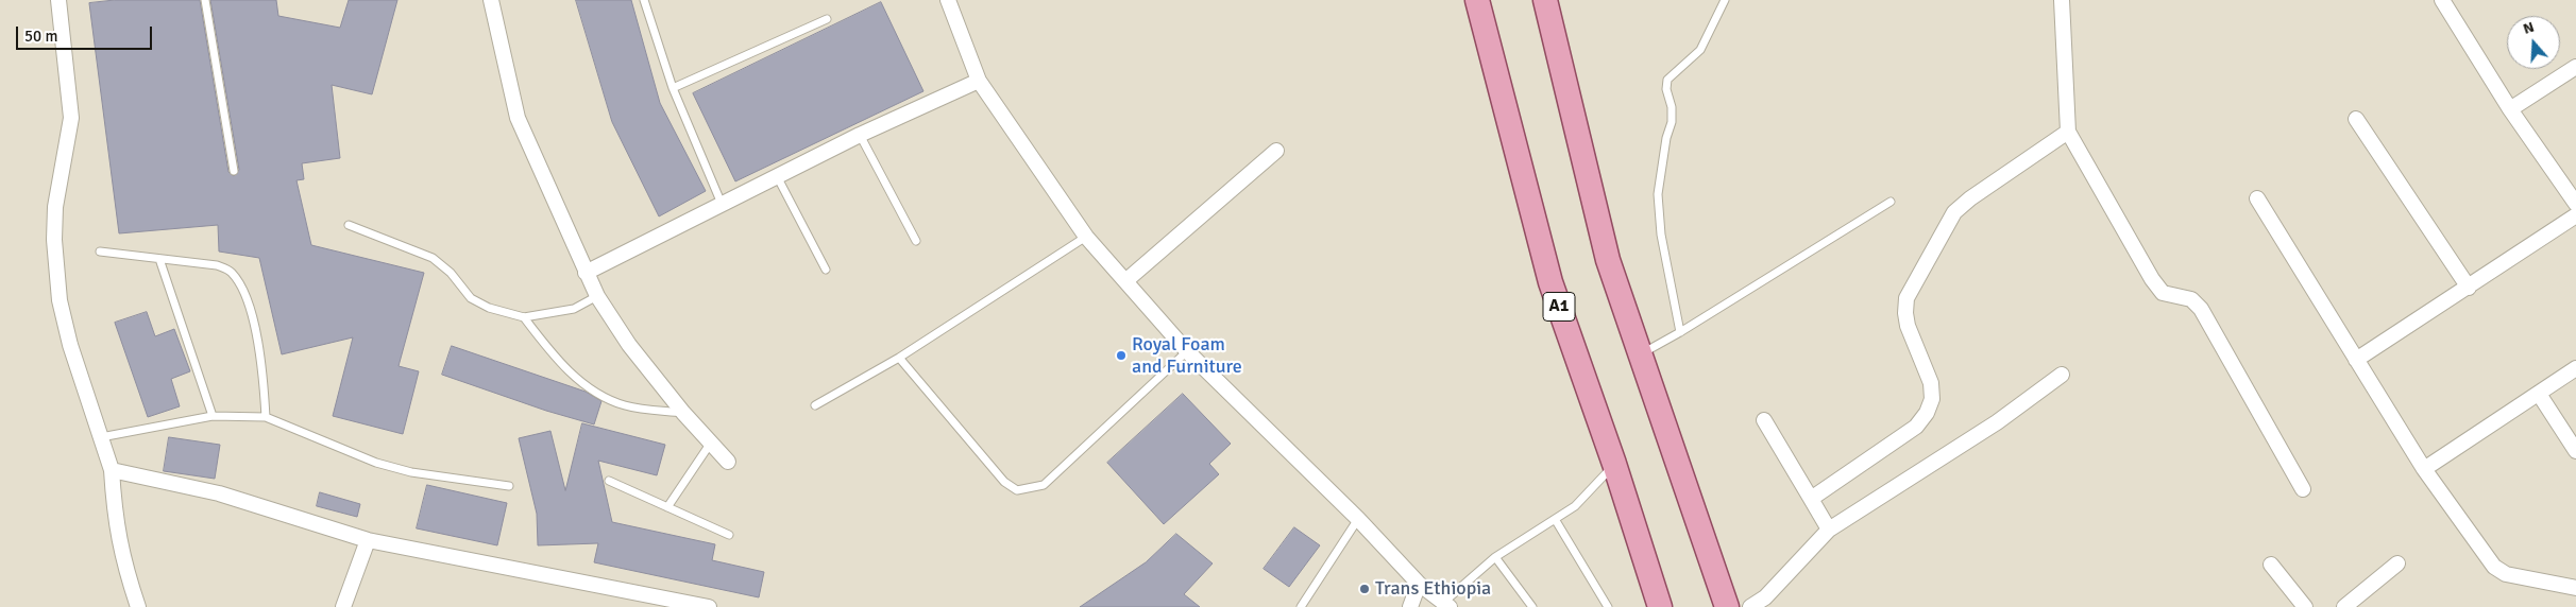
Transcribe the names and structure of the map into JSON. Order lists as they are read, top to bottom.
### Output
{
  "streets": {
    "main road": ["A1"]
  },
  "places": ["Royal Foam and Furniture", "Trans Ethiopia"],
  "scale_bar": "50 m",
  "north": "top"
}
